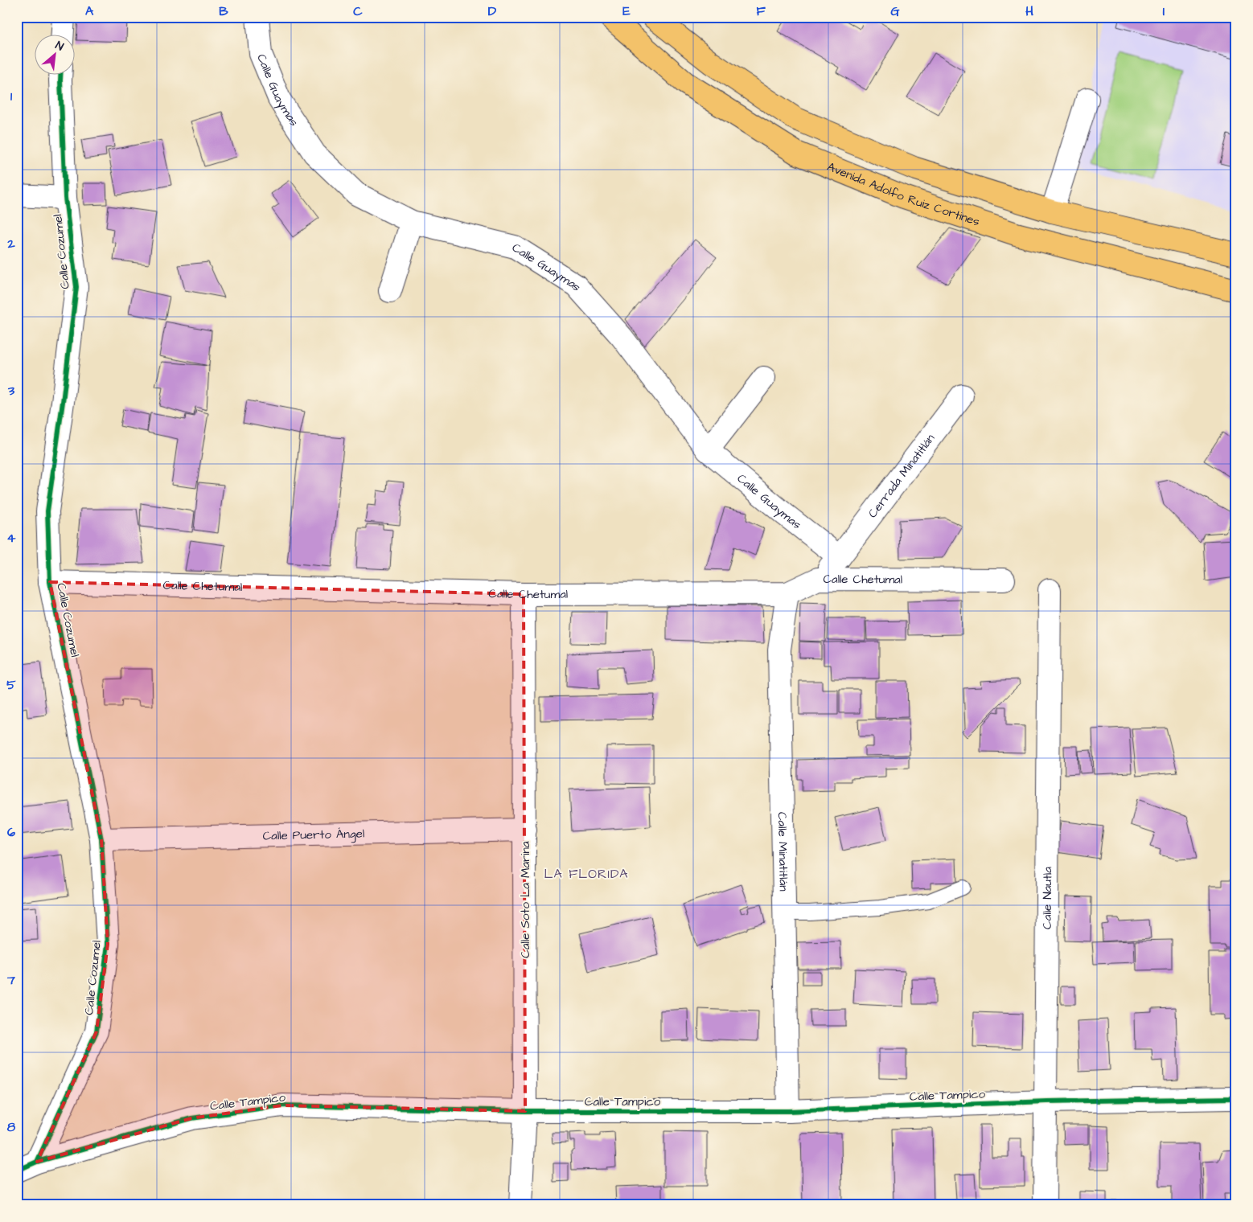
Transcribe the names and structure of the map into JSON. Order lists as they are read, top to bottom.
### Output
{
  "streets": {
    "main road": ["Avenida Adolfo Ruiz Cortines"],
    "street": [
      "Calle Guaymas",
      "Calle Cozumel",
      "Cerrada Minatitlán",
      "Calle Chetumal",
      "Calle Puerto Ángel",
      "Calle Minatitlán",
      "Calle Nautla",
      "Calle Soto La Marina",
      "Calle Tampico"
    ]
  },
  "crossings": [
    ["Calle Guaymas", "Cerrada Minatitlán"],
    ["Calle Cozumel", "Calle Chetumal"],
    ["Calle Cozumel", "Calle Puerto Ángel"],
    ["Calle Cozumel", "Calle Tampico"],
    ["Calle Chetumal", "Calle Minatitlán"],
    ["Calle Chetumal", "Calle Soto La Marina"],
    ["Calle Puerto Ángel", "Calle Soto La Marina"],
    ["Calle Minatitlán", "Calle Tampico"],
    ["Calle Nautla", "Calle Tampico"],
    ["Calle Soto La Marina", "Calle Tampico"]
  ],
  "districts": ["LA FLORIDA"],
  "north": "top right",
  "grid": {
    "columns": [
      "A",
      "B",
      "C",
      "D",
      "E",
      "F",
      "G",
      "H",
      "I"
    ],
    "rows": [
      "1",
      "2",
      "3",
      "4",
      "5",
      "6",
      "7",
      "8"
    ]
  }
}
